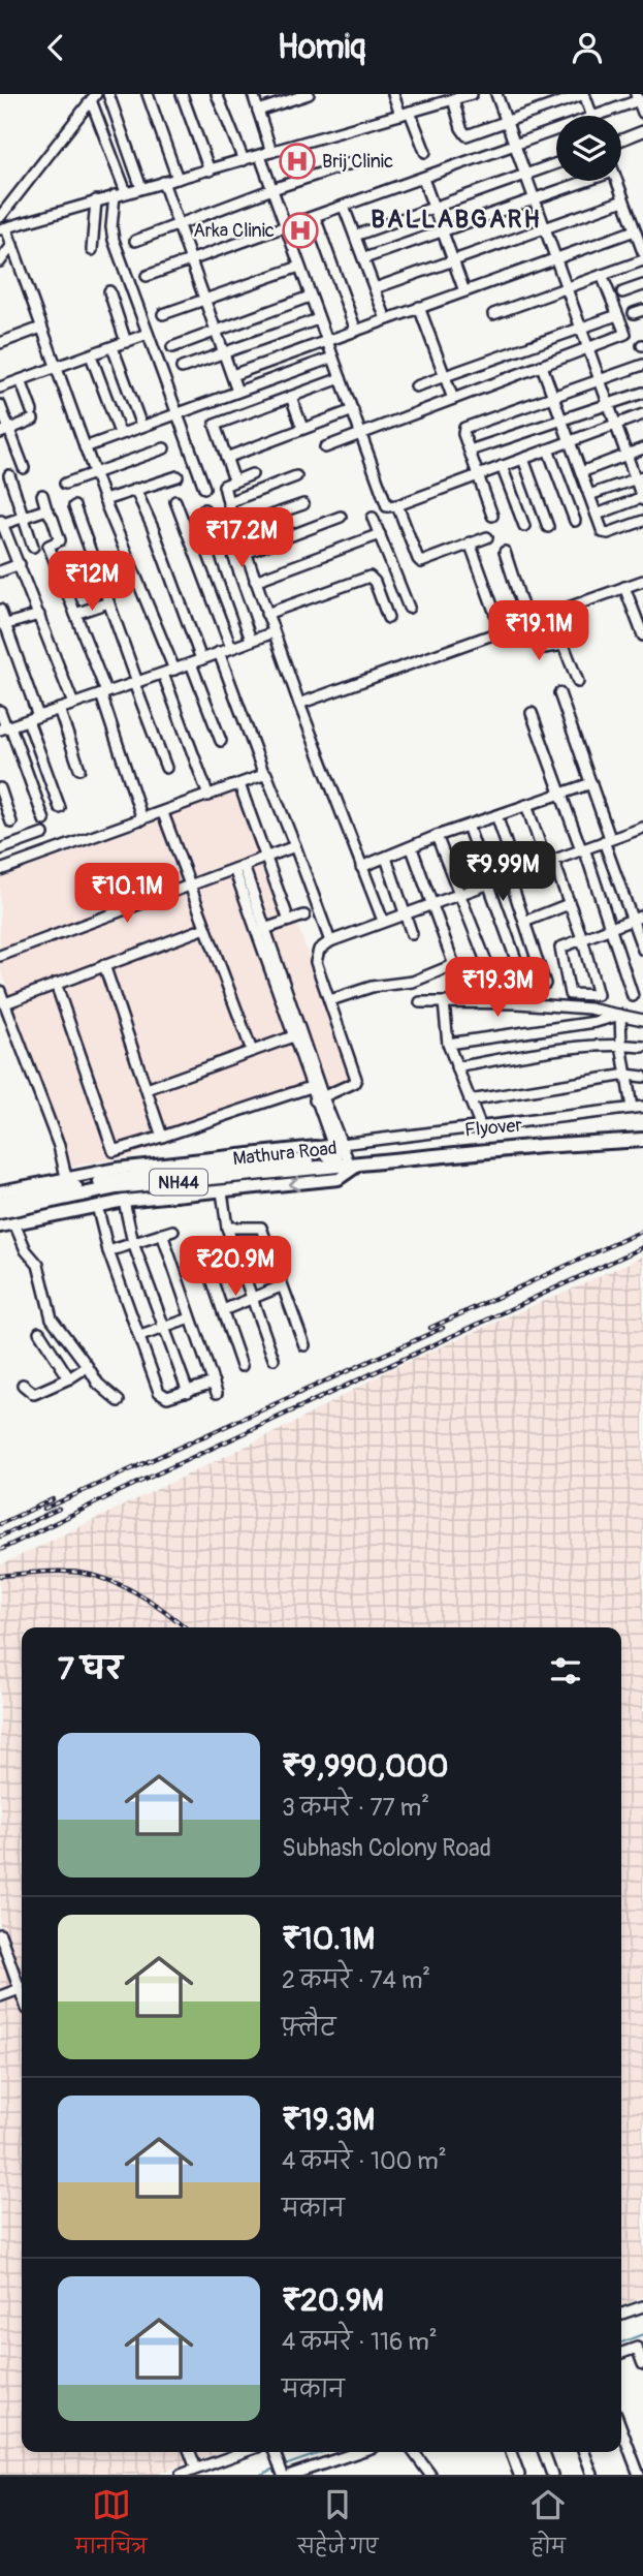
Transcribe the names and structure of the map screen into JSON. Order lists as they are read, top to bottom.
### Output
{
  "streets": {
    "highway": ["Flyover", "Mathura Road", "NH44"]
  },
  "crossings": [
    ["Flyover", "Mathura Road"]
  ],
  "districts": ["BALLABGARH"],
  "places": {
    "hospital": ["Brij Clinic", "Arka Clinic"]
  },
  "page": {
    "header": "Homiq",
    "price": [
      "₹17.2M",
      "₹12M",
      "₹19.1M",
      "₹9.99M",
      "₹10.1M",
      "₹19.3M",
      "₹20.9M"
    ],
    "heading": "7 घर",
    "list": [
      {
        "name": "₹9,990,000",
        "note": "3 कमरे · 77 m² · Subhash Colony Road"
      },
      {
        "name": "₹10.1M",
        "note": "2 कमरे · 74 m² · फ़्लैट"
      },
      {
        "name": "₹19.3M",
        "note": "4 कमरे · 100 m² · मकान"
      },
      {
        "name": "₹20.9M",
        "note": "4 कमरे · 116 m² · मकान"
      }
    ],
    "tabs": ["मानचित्र", "सहेजे गए", "होम"]
  }
}
